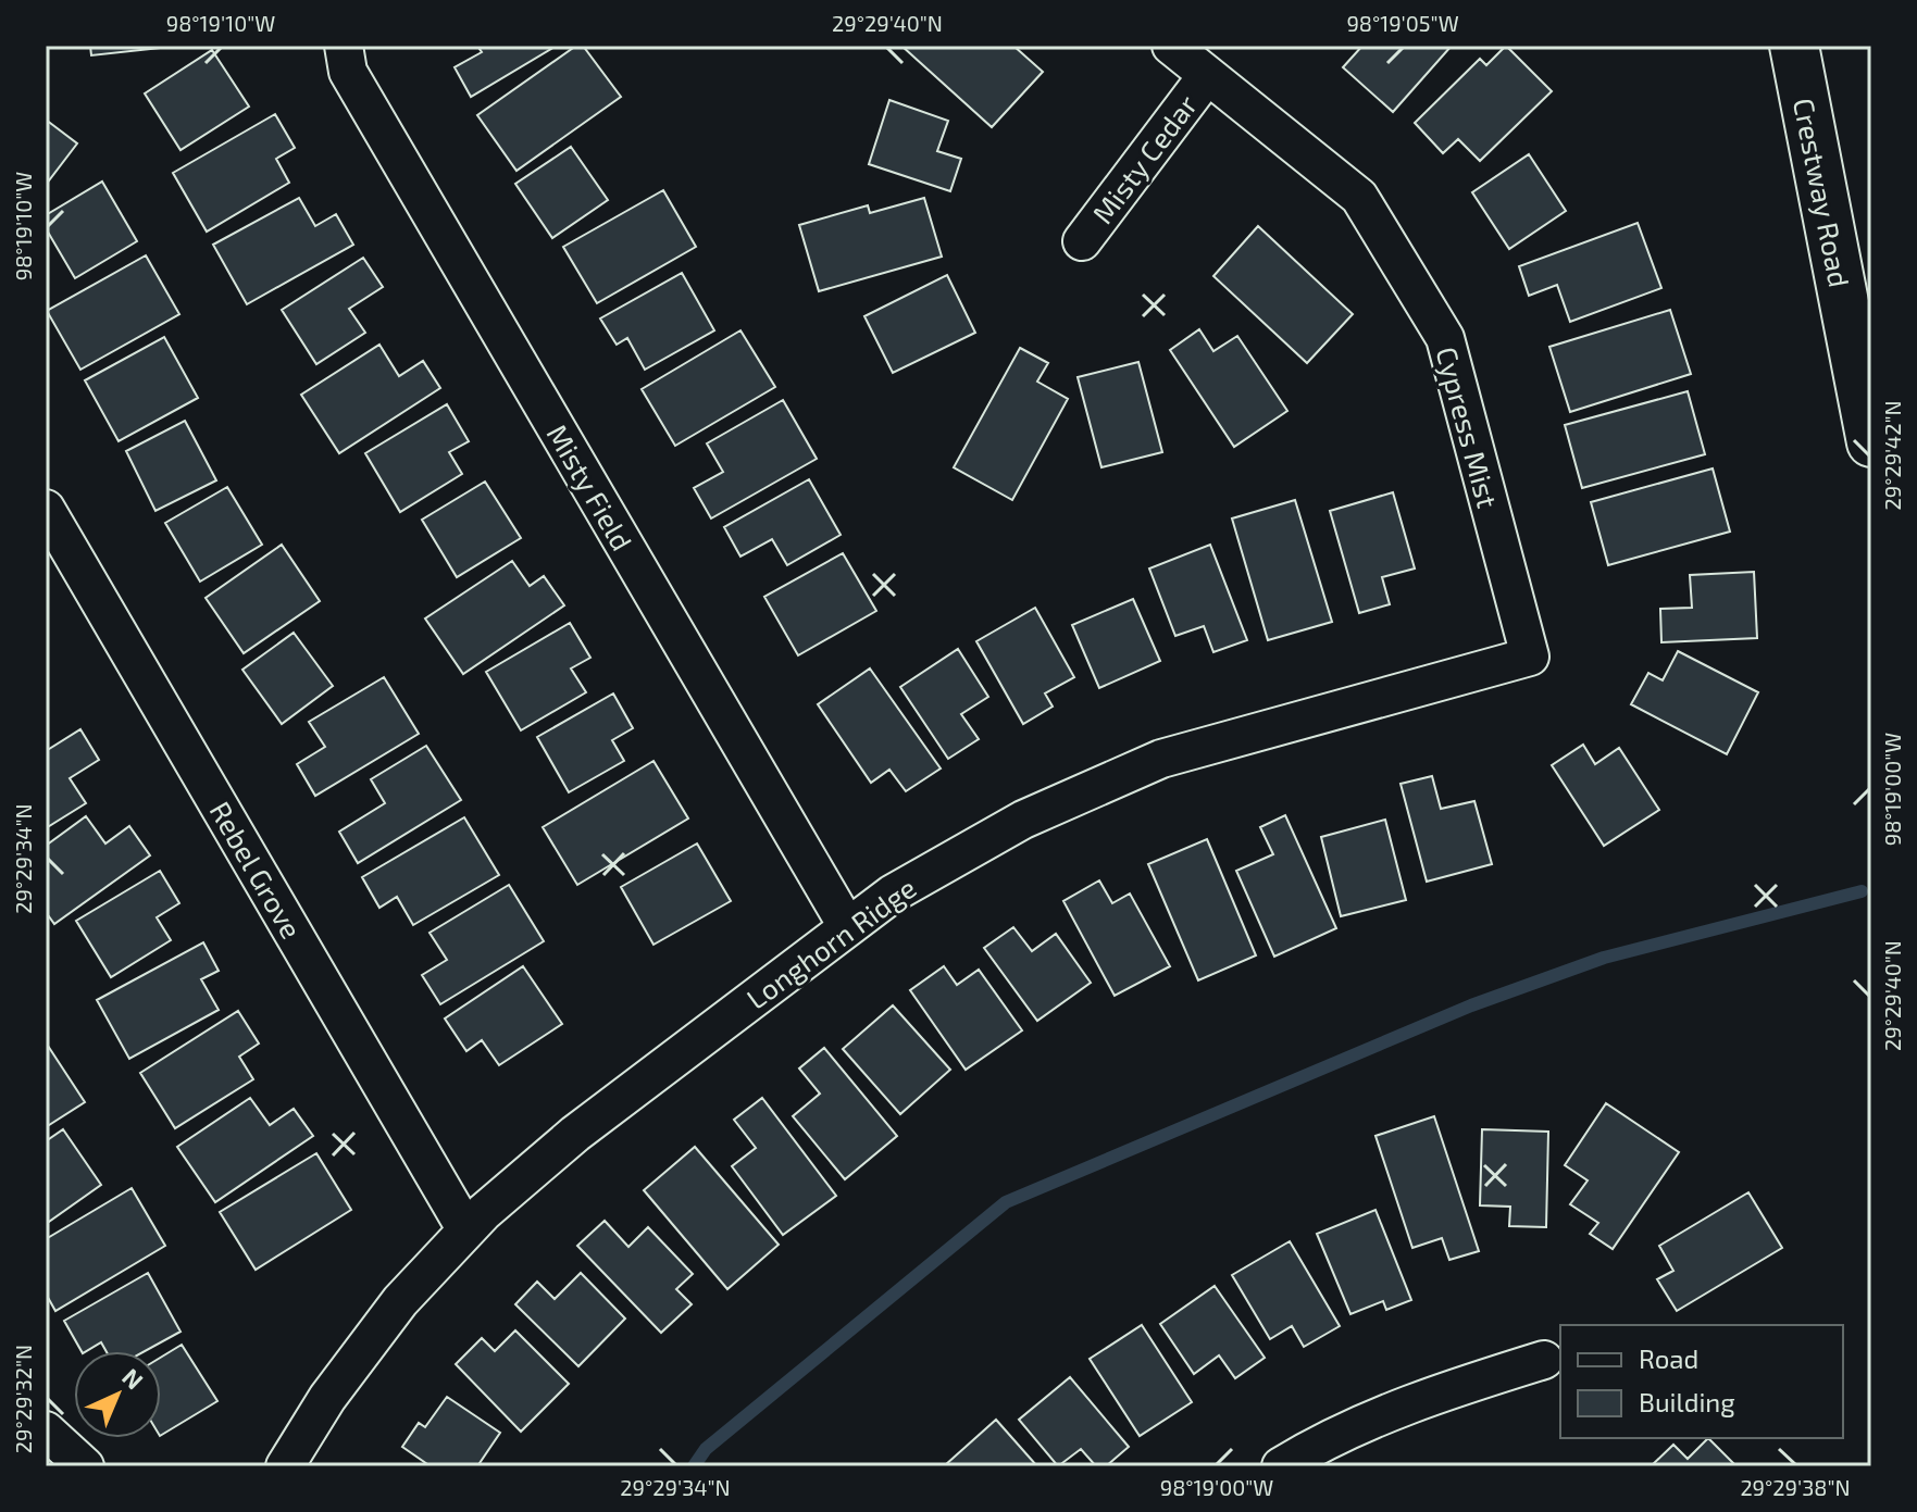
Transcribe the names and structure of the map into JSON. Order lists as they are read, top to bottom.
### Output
{
  "streets": {
    "street": [
      "Misty Cedar",
      "Crestway Road",
      "Cypress Mist",
      "Misty Field",
      "Rebel Grove",
      "Longhorn Ridge"
    ]
  },
  "crossings": [
    ["Misty Cedar", "Cypress Mist"],
    ["Cypress Mist", "Longhorn Ridge"],
    ["Misty Field", "Longhorn Ridge"],
    ["Rebel Grove", "Longhorn Ridge"]
  ],
  "legend": ["Road", "Building"],
  "north": "top right",
  "coordinates": [
    "98°19'10\"W",
    "29°29'40\"N",
    "98°19'05\"W",
    "29°29'42\"N",
    "98°19'00\"W",
    "29°29'34\"N",
    "29°29'32\"N",
    "29°29'38\"N"
  ]
}
